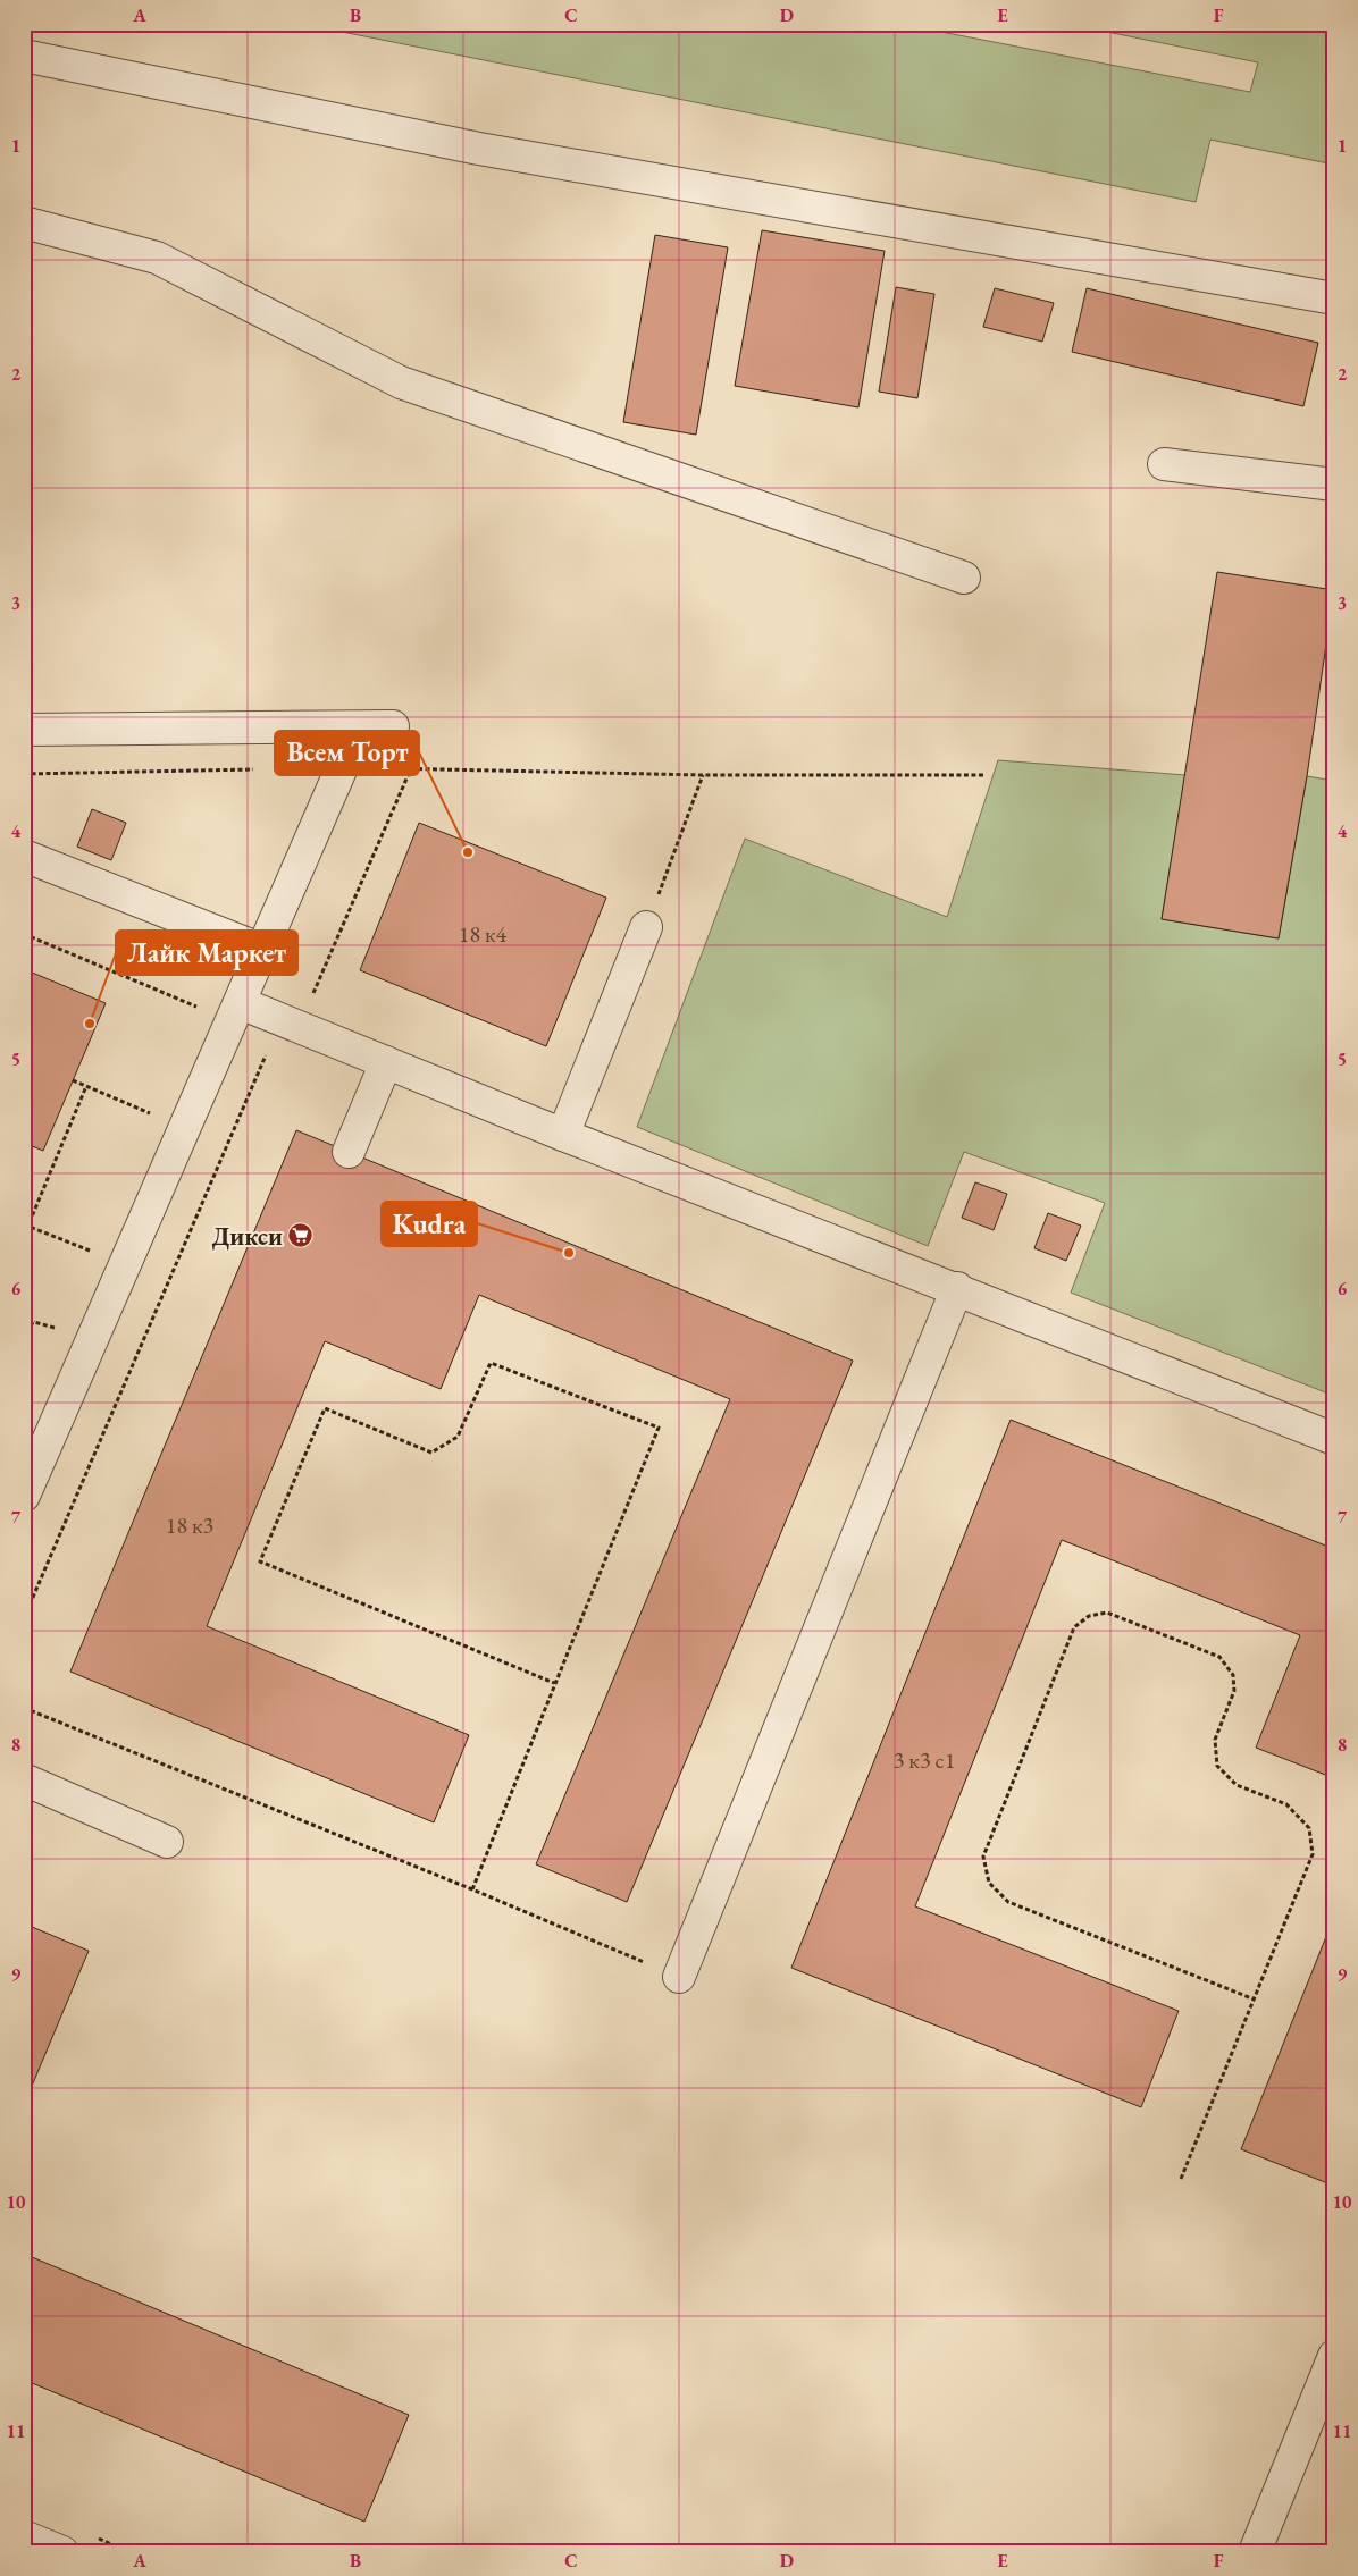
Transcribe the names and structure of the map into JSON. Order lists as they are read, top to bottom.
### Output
{
  "places": {
    "other": ["Всем Торт", "Лайк Маркет", "Kudra"],
    "supermarket": ["Дикси"]
  },
  "house_numbers": ["18 к4", "18 к3", "3 к3 с1"],
  "grid": {
    "columns": [
      "A",
      "B",
      "C",
      "D",
      "E",
      "F"
    ],
    "rows": [
      "1",
      "2",
      "3",
      "4",
      "5",
      "6",
      "7",
      "8",
      "9",
      "10",
      "11"
    ]
  }
}
